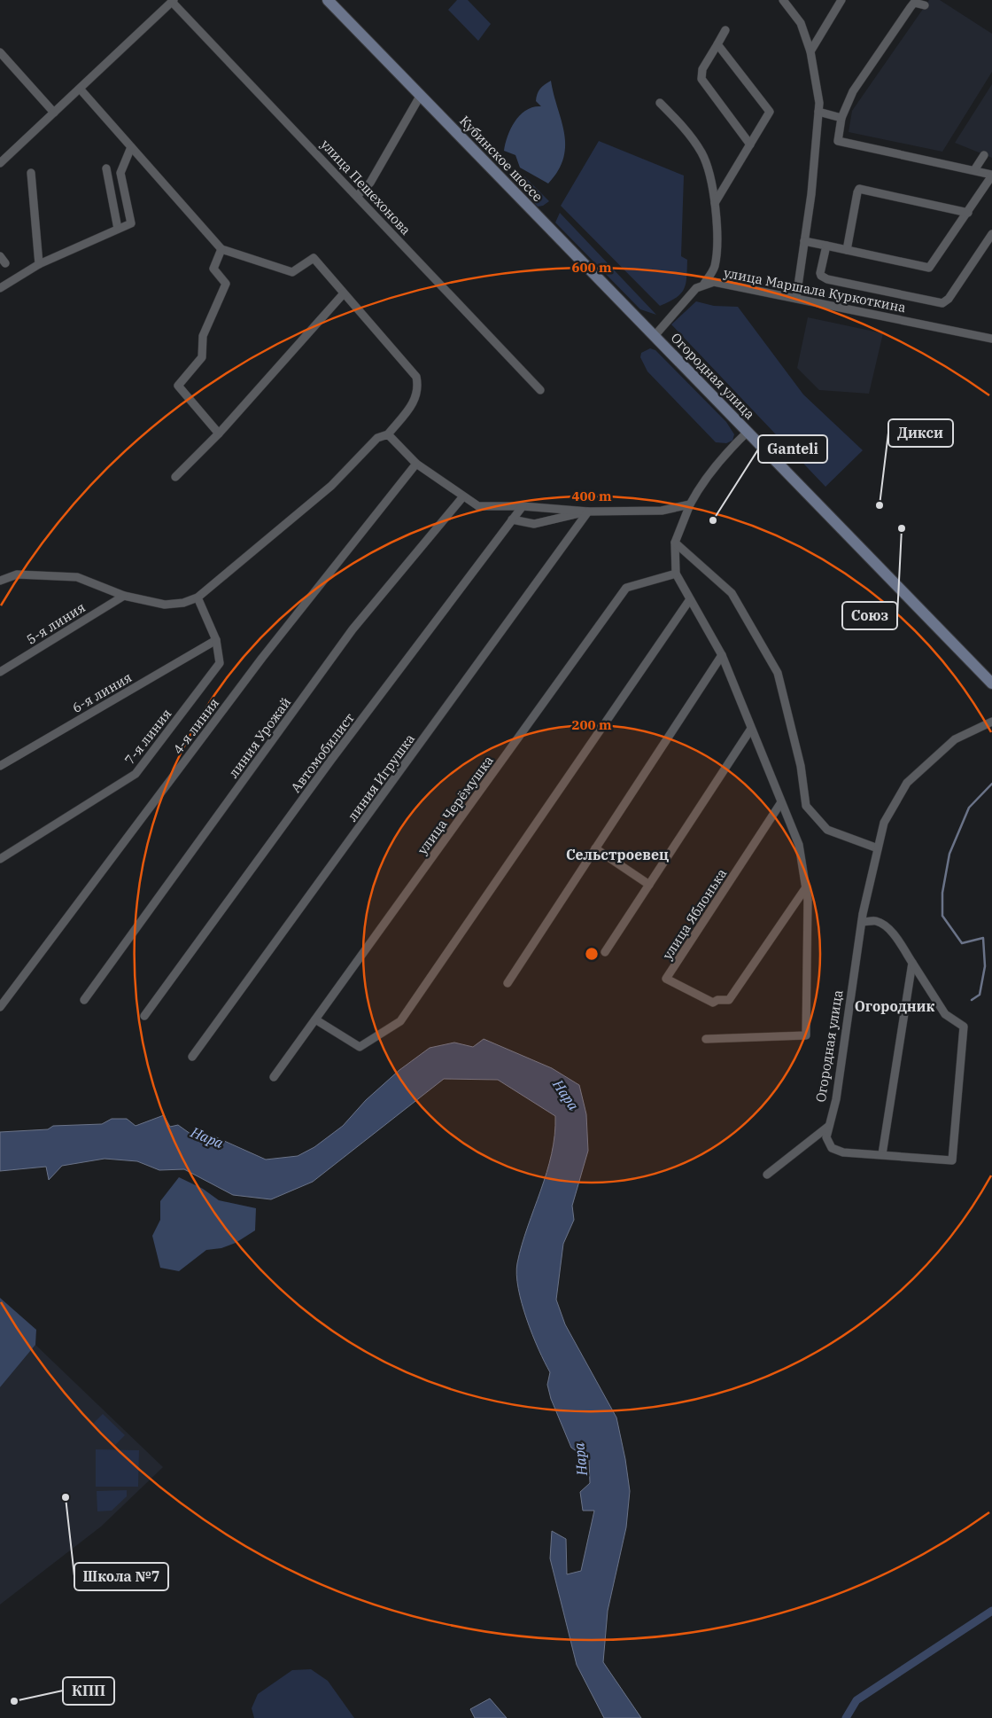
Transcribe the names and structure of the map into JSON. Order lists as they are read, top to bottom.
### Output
{
  "streets": {
    "main road": ["Кубинское шоссе", "Огородная улица"],
    "street": [
      "улица Пешехонова",
      "улица Маршала Куркоткина",
      "5-я линия",
      "6-я линия",
      "4-я линия",
      "7-я линия",
      "линия Урожай",
      "Автомобилист",
      "линия Игрушка",
      "улица Черёмушка",
      "улица Яблонька"
    ]
  },
  "crossings": [
    ["Кубинское шоссе", "улица Маршала Куркоткина"],
    ["Кубинское шоссе", "Огородная улица"],
    ["улица Маршала Куркоткина", "Огородная улица"],
    ["6-я линия", "7-я линия"]
  ],
  "districts": ["Сельстроевец", "Огородник"],
  "water": ["Нара"],
  "places": [
    "Дикси",
    "Ganteli",
    "Союз",
    "Школа №7",
    "КПП"
  ],
  "rings": ["600 m", "400 m", "200 m"]
}
